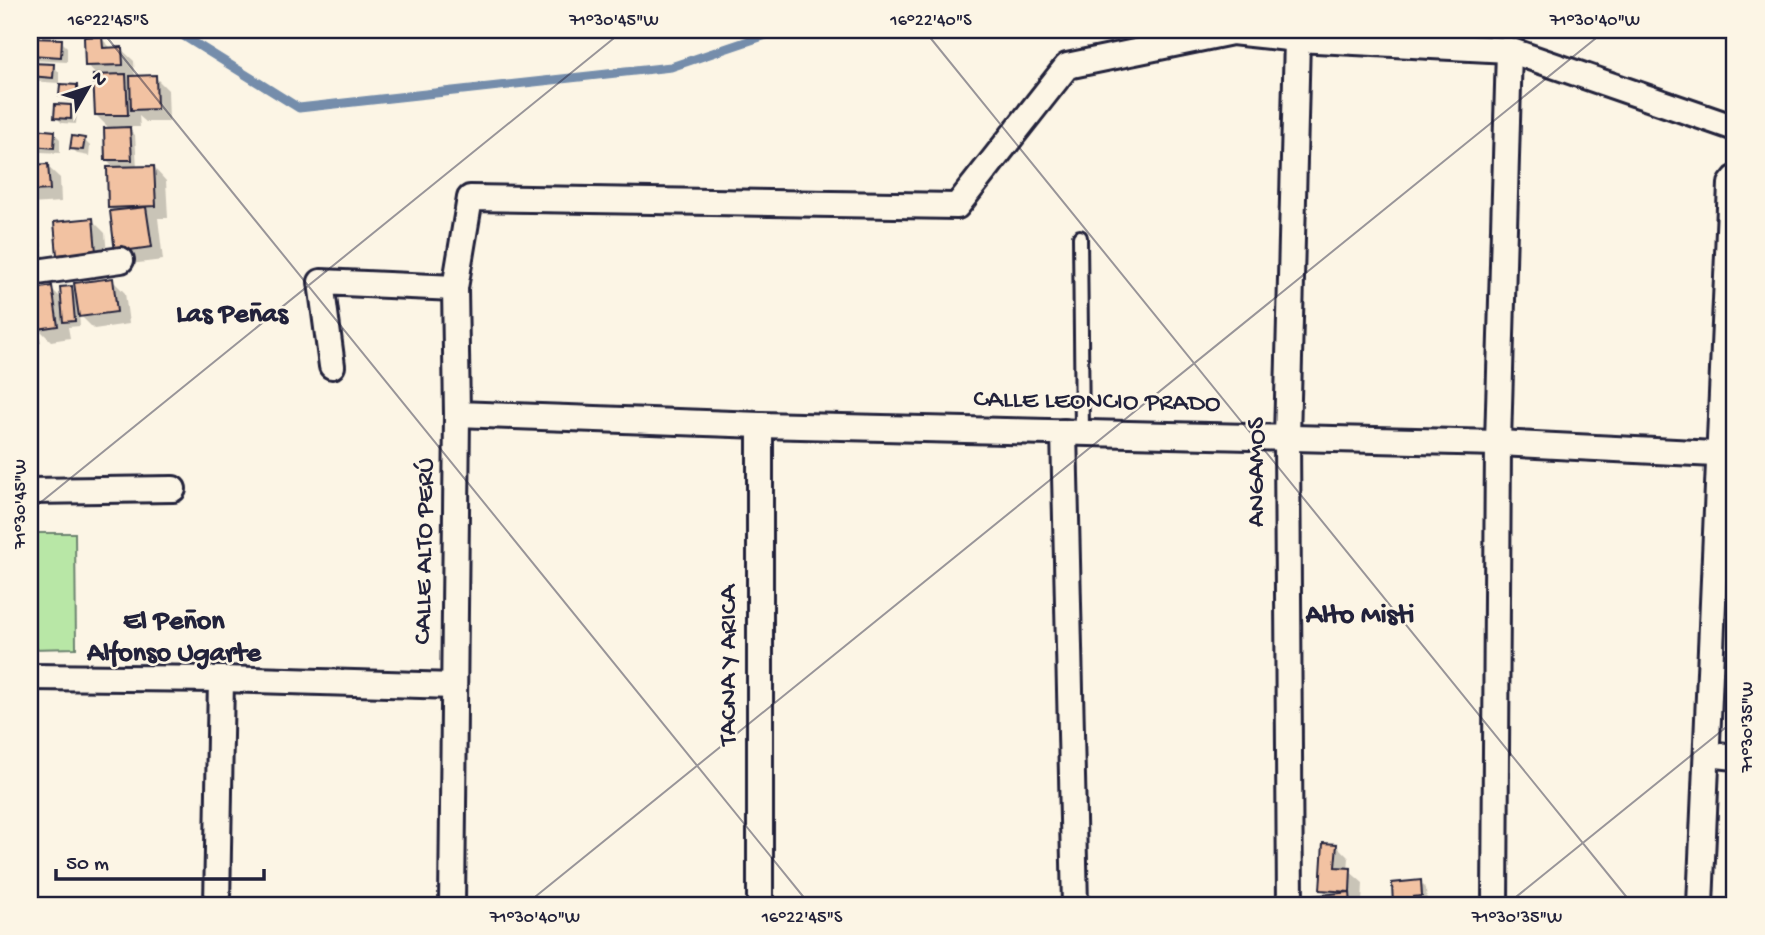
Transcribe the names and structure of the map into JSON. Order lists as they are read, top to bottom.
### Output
{
  "streets": {
    "street": [
      "CALLE LEONCIO PRADO",
      "ANGAMOS",
      "CALLE ALTO PERÚ",
      "TACNA Y ARICA"
    ]
  },
  "crossings": [
    ["CALLE LEONCIO PRADO", "ANGAMOS"],
    ["CALLE LEONCIO PRADO", "CALLE ALTO PERÚ"],
    ["CALLE LEONCIO PRADO", "TACNA Y ARICA"],
    ["ANGAMOS", "CALLE ALTO PERÚ"]
  ],
  "districts": ["Las Peñas", "Alto Misti", "El Peñon Alfonso Ugarte"],
  "scale_bar": "50 m",
  "north": "top right",
  "coordinates": [
    "16°22'45\"S",
    "71°30'45\"W",
    "16°22'40\"S",
    "71°30'40\"W",
    "71°30'35\"W"
  ]
}
